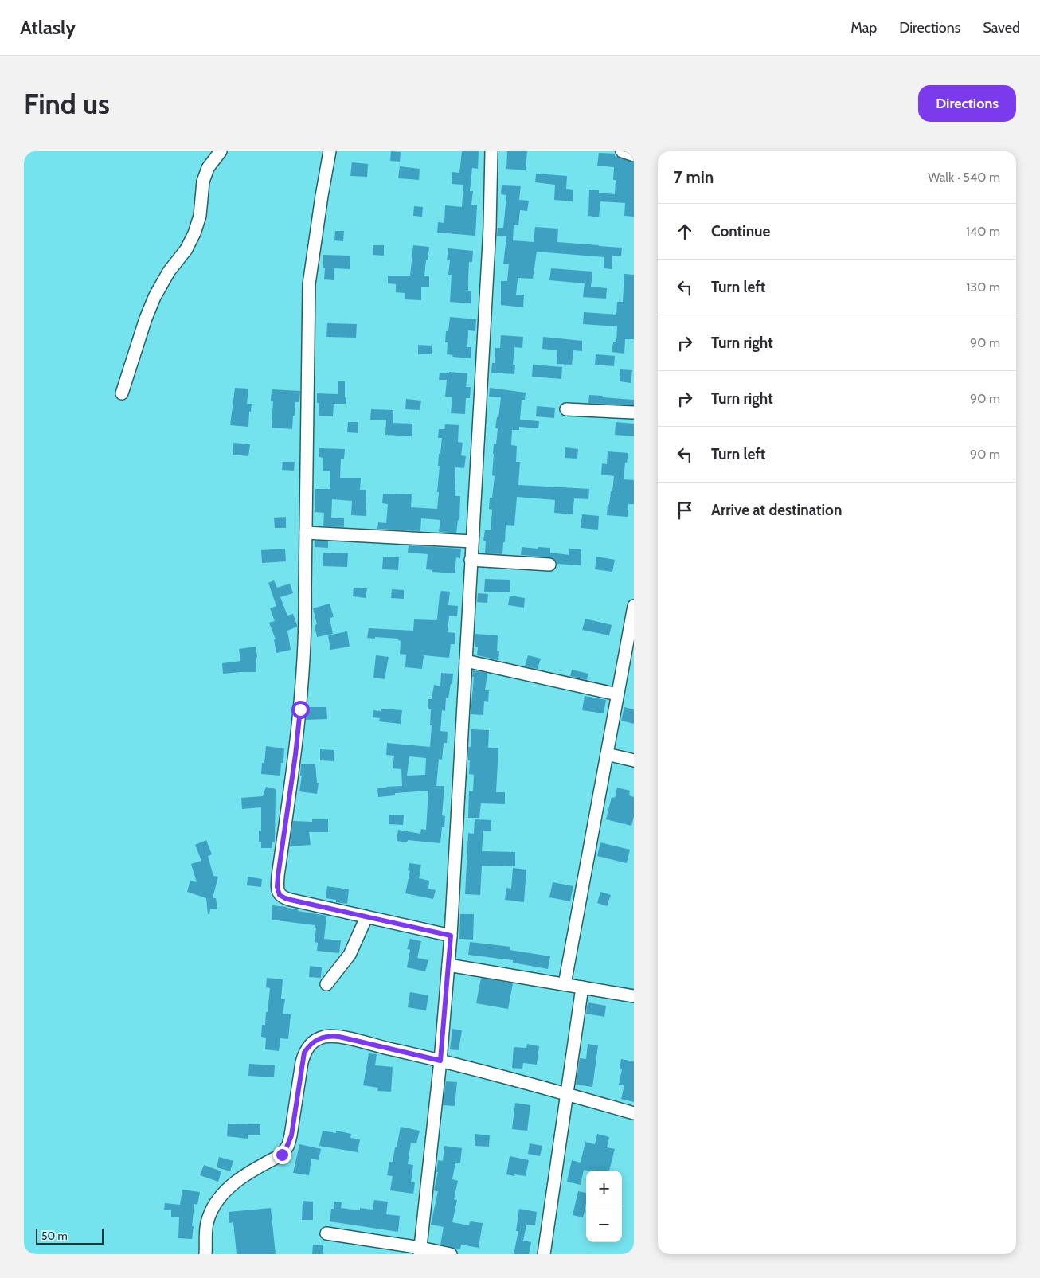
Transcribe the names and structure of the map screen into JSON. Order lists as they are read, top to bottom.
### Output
{
  "scale_bar": "50 m",
  "page": {
    "header": "Atlasly",
    "nav": ["Map", "Directions", "Saved"],
    "buttons": "Directions",
    "title": "Find us",
    "heading": ["7 min", "Walk · 540 m"],
    "list": [
      ["Continue", "140 m"],
      ["Turn left", "130 m"],
      ["Turn right", "90 m"],
      ["Turn right", "90 m"],
      ["Turn left", "90 m"],
      "Arrive at destination"
    ],
    "map_buttons": ["+", "−"],
    "scale": "50 m"
  }
}
